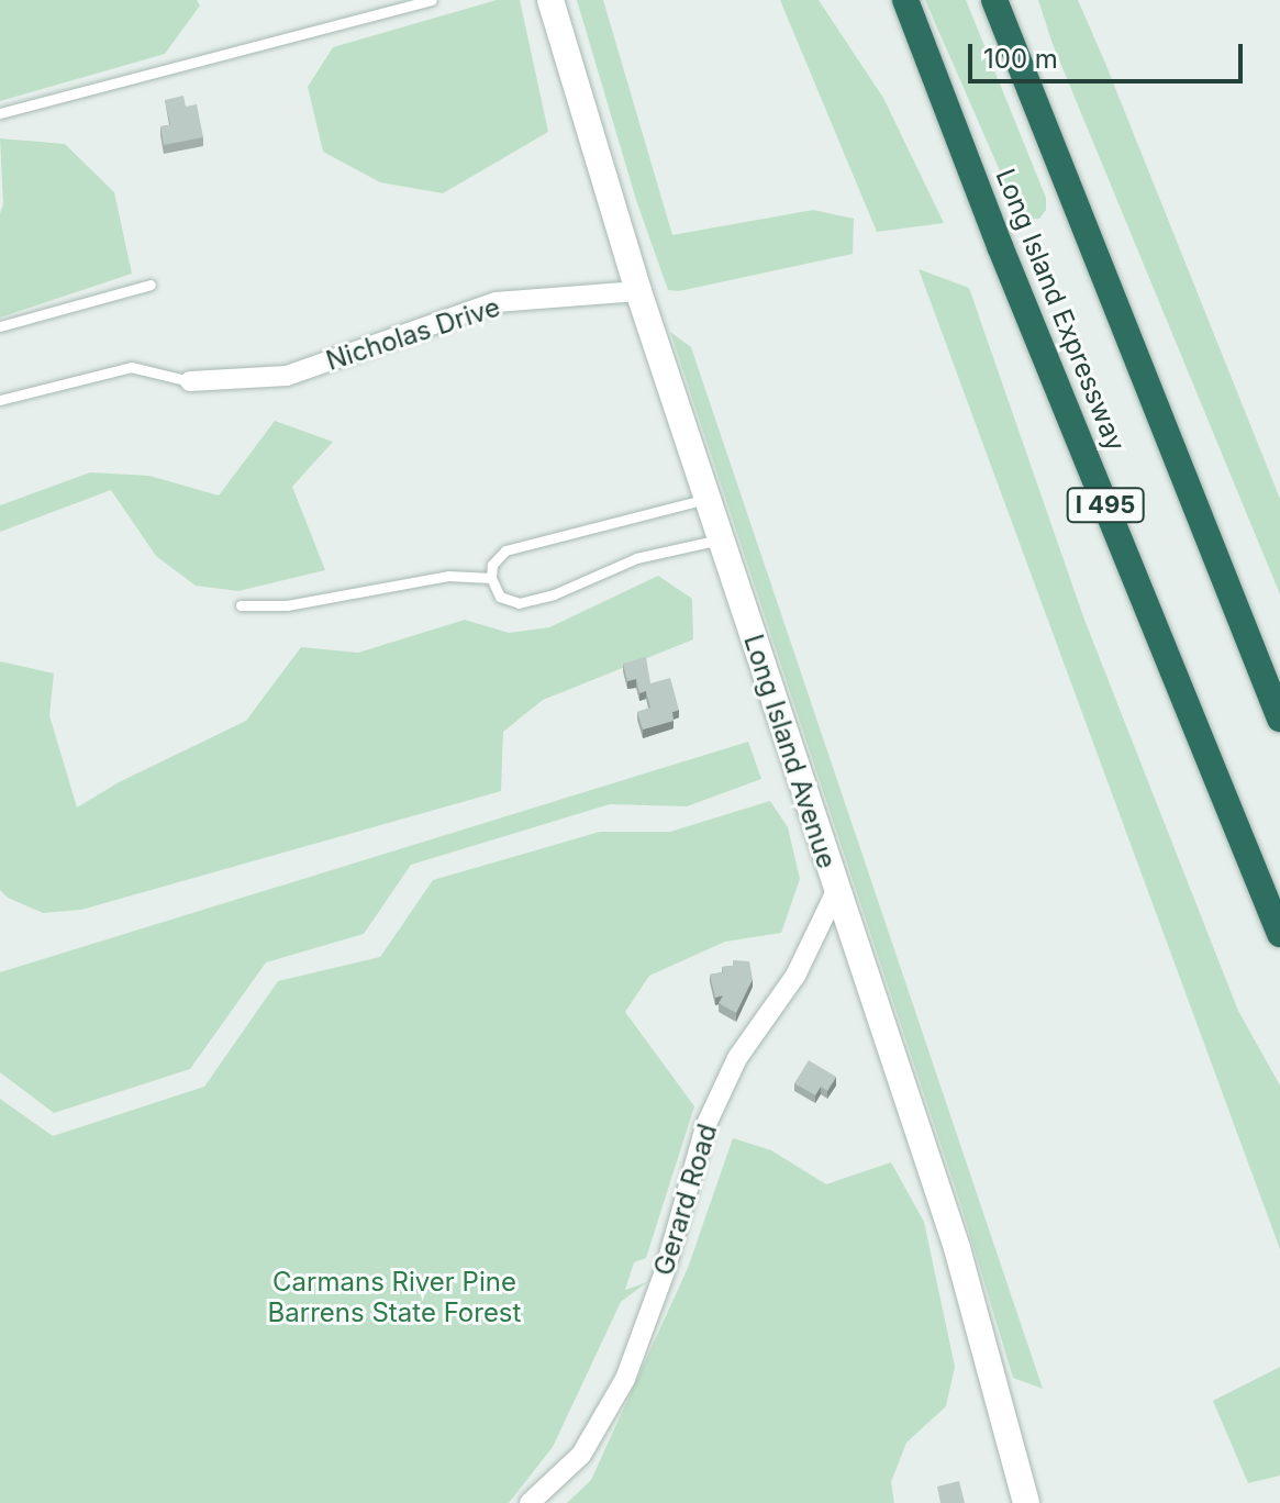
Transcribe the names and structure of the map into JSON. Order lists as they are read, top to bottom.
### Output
{
  "streets": {
    "highway": ["Long Island Expressway", "I 495"],
    "street": ["Nicholas Drive", "Long Island Avenue", "Gerard Road"]
  },
  "crossings": [
    ["Nicholas Drive", "Long Island Avenue"],
    ["Long Island Avenue", "Gerard Road"]
  ],
  "parks": ["Carmans River Pine Barrens State Forest"],
  "scale_bar": "100 m"
}
